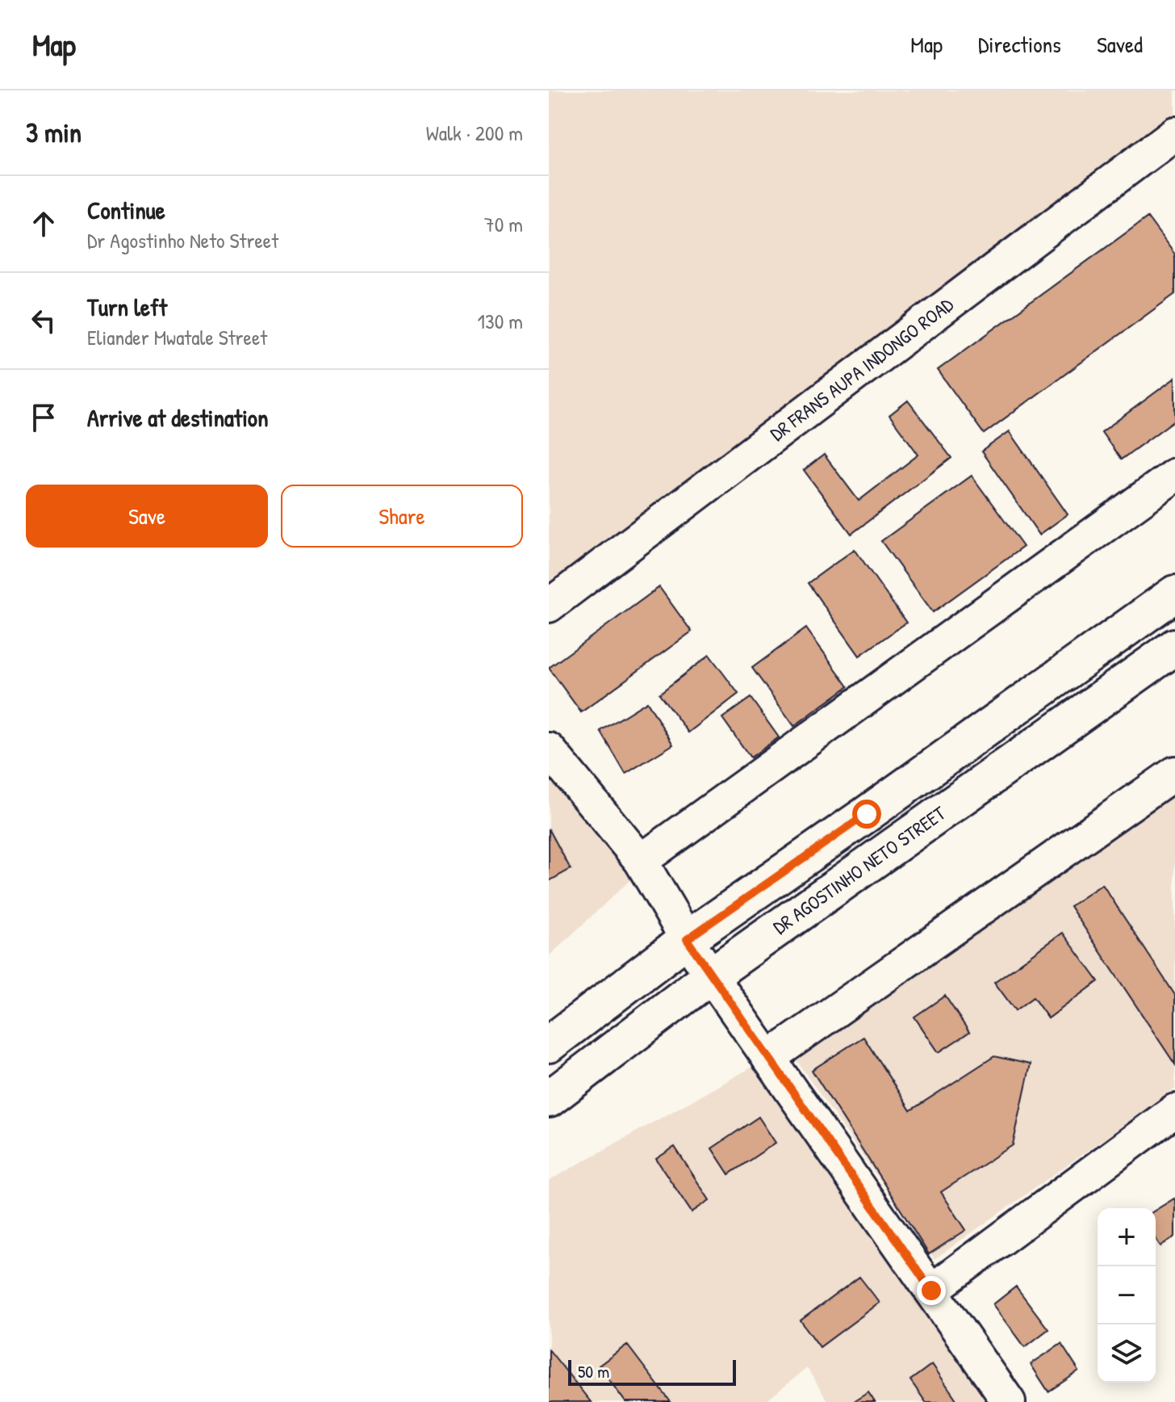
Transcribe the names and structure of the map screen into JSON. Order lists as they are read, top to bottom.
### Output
{
  "streets": {
    "main road": ["DR AGOSTINHO NETO STREET"],
    "street": ["DR FRANS AUPA INDONGO ROAD"]
  },
  "scale_bar": "50 m",
  "page": {
    "header": "Map",
    "nav": ["Map", "Directions", "Saved"],
    "heading": ["3 min", "Walk · 200 m"],
    "list": [
      ["Continue", "Dr Agostinho Neto Street", "70 m"],
      ["Turn left", "Eliander Mwatale Street", "130 m"],
      "Arrive at destination"
    ],
    "buttons": ["Save", "Share"],
    "map_buttons": ["+", "−"],
    "scale": "50 m"
  }
}
